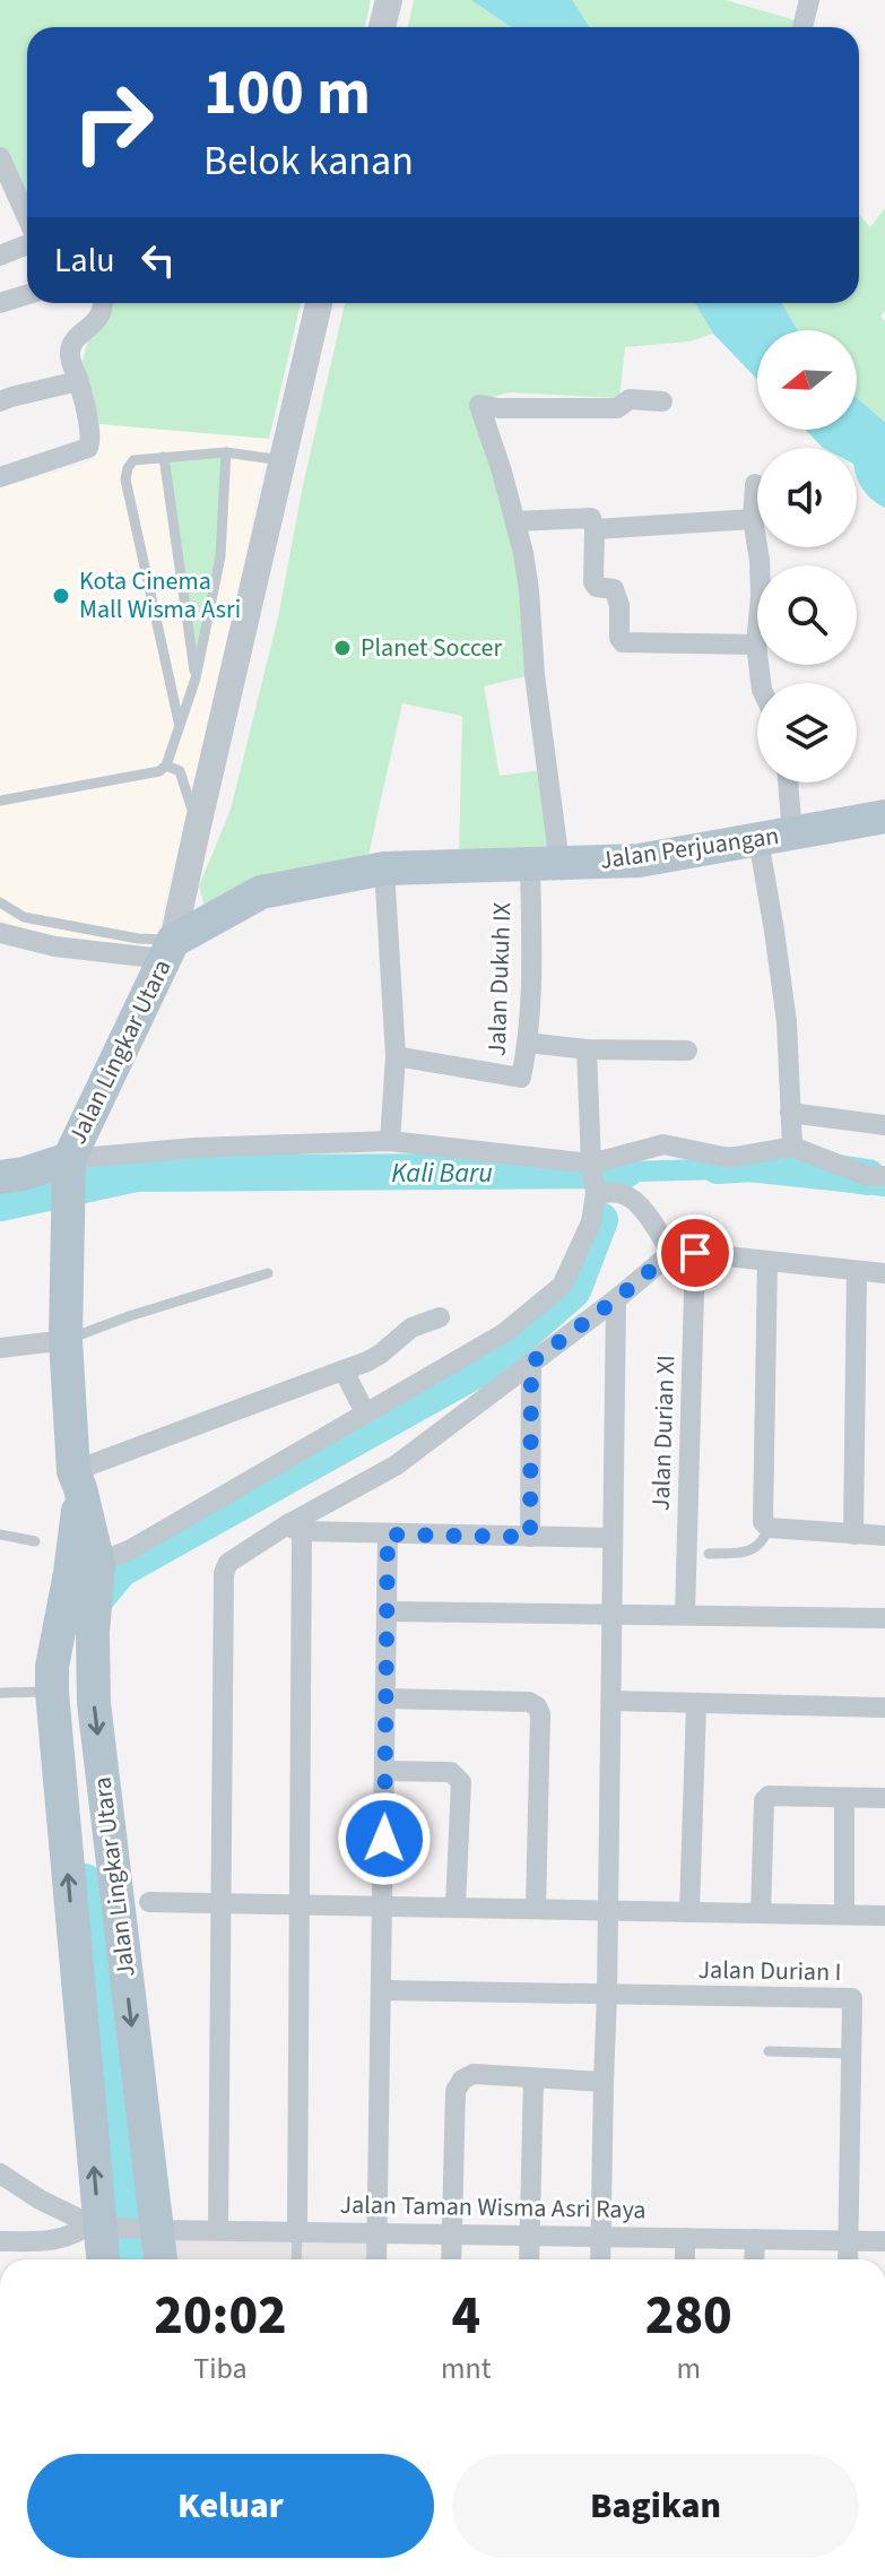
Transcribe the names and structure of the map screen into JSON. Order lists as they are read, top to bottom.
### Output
{
  "streets": {
    "main road": ["Jalan Perjuangan", "Jalan Lingkar Utara"],
    "street": [
      "Jalan Dukuh IX",
      "Jalan Durian XI",
      "Jalan Durian I",
      "Jalan Taman Wisma Asri Raya"
    ]
  },
  "crossings": [
    ["Jalan Perjuangan", "Jalan Dukuh IX"],
    ["Jalan Perjuangan", "Jalan Lingkar Utara"],
    ["Jalan Lingkar Utara", "Jalan Taman Wisma Asri Raya"],
    ["Jalan Durian I", "Jalan Taman Wisma Asri Raya"]
  ],
  "water": ["Kali Baru"],
  "places": ["Kota Cinema Mall Wisma Asri", "Planet Soccer"],
  "north": "left",
  "page": {
    "turn": ["100 m", "Belok kanan"],
    "then": "Lalu",
    "eta": [
      "20:02",
      "Tiba",
      "4",
      "mnt",
      "280",
      "m"
    ],
    "buttons": ["Keluar", "Bagikan"]
  }
}
